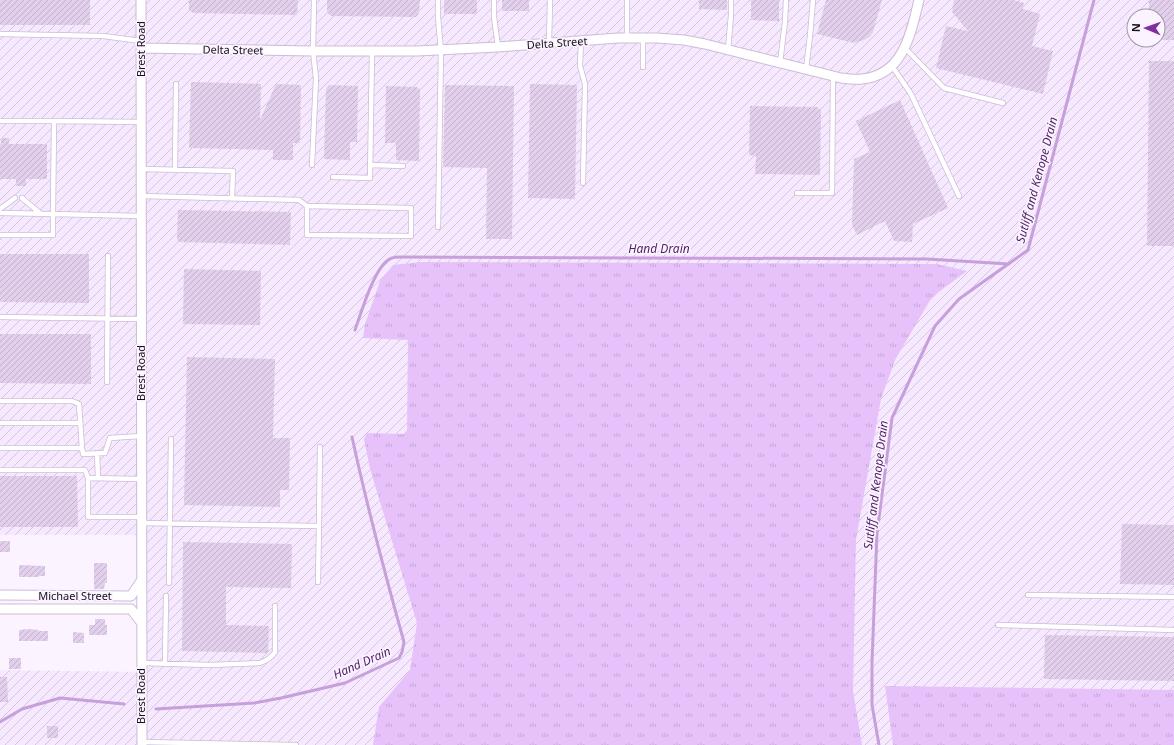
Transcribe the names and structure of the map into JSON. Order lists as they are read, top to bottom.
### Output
{
  "streets": {
    "street": ["Delta Street", "Brest Road", "Michael Street"]
  },
  "crossings": [
    ["Delta Street", "Brest Road"],
    ["Brest Road", "Michael Street"]
  ],
  "water": ["Sutliff and Kenope Drain", "Hand Drain"],
  "north": "left"
}
